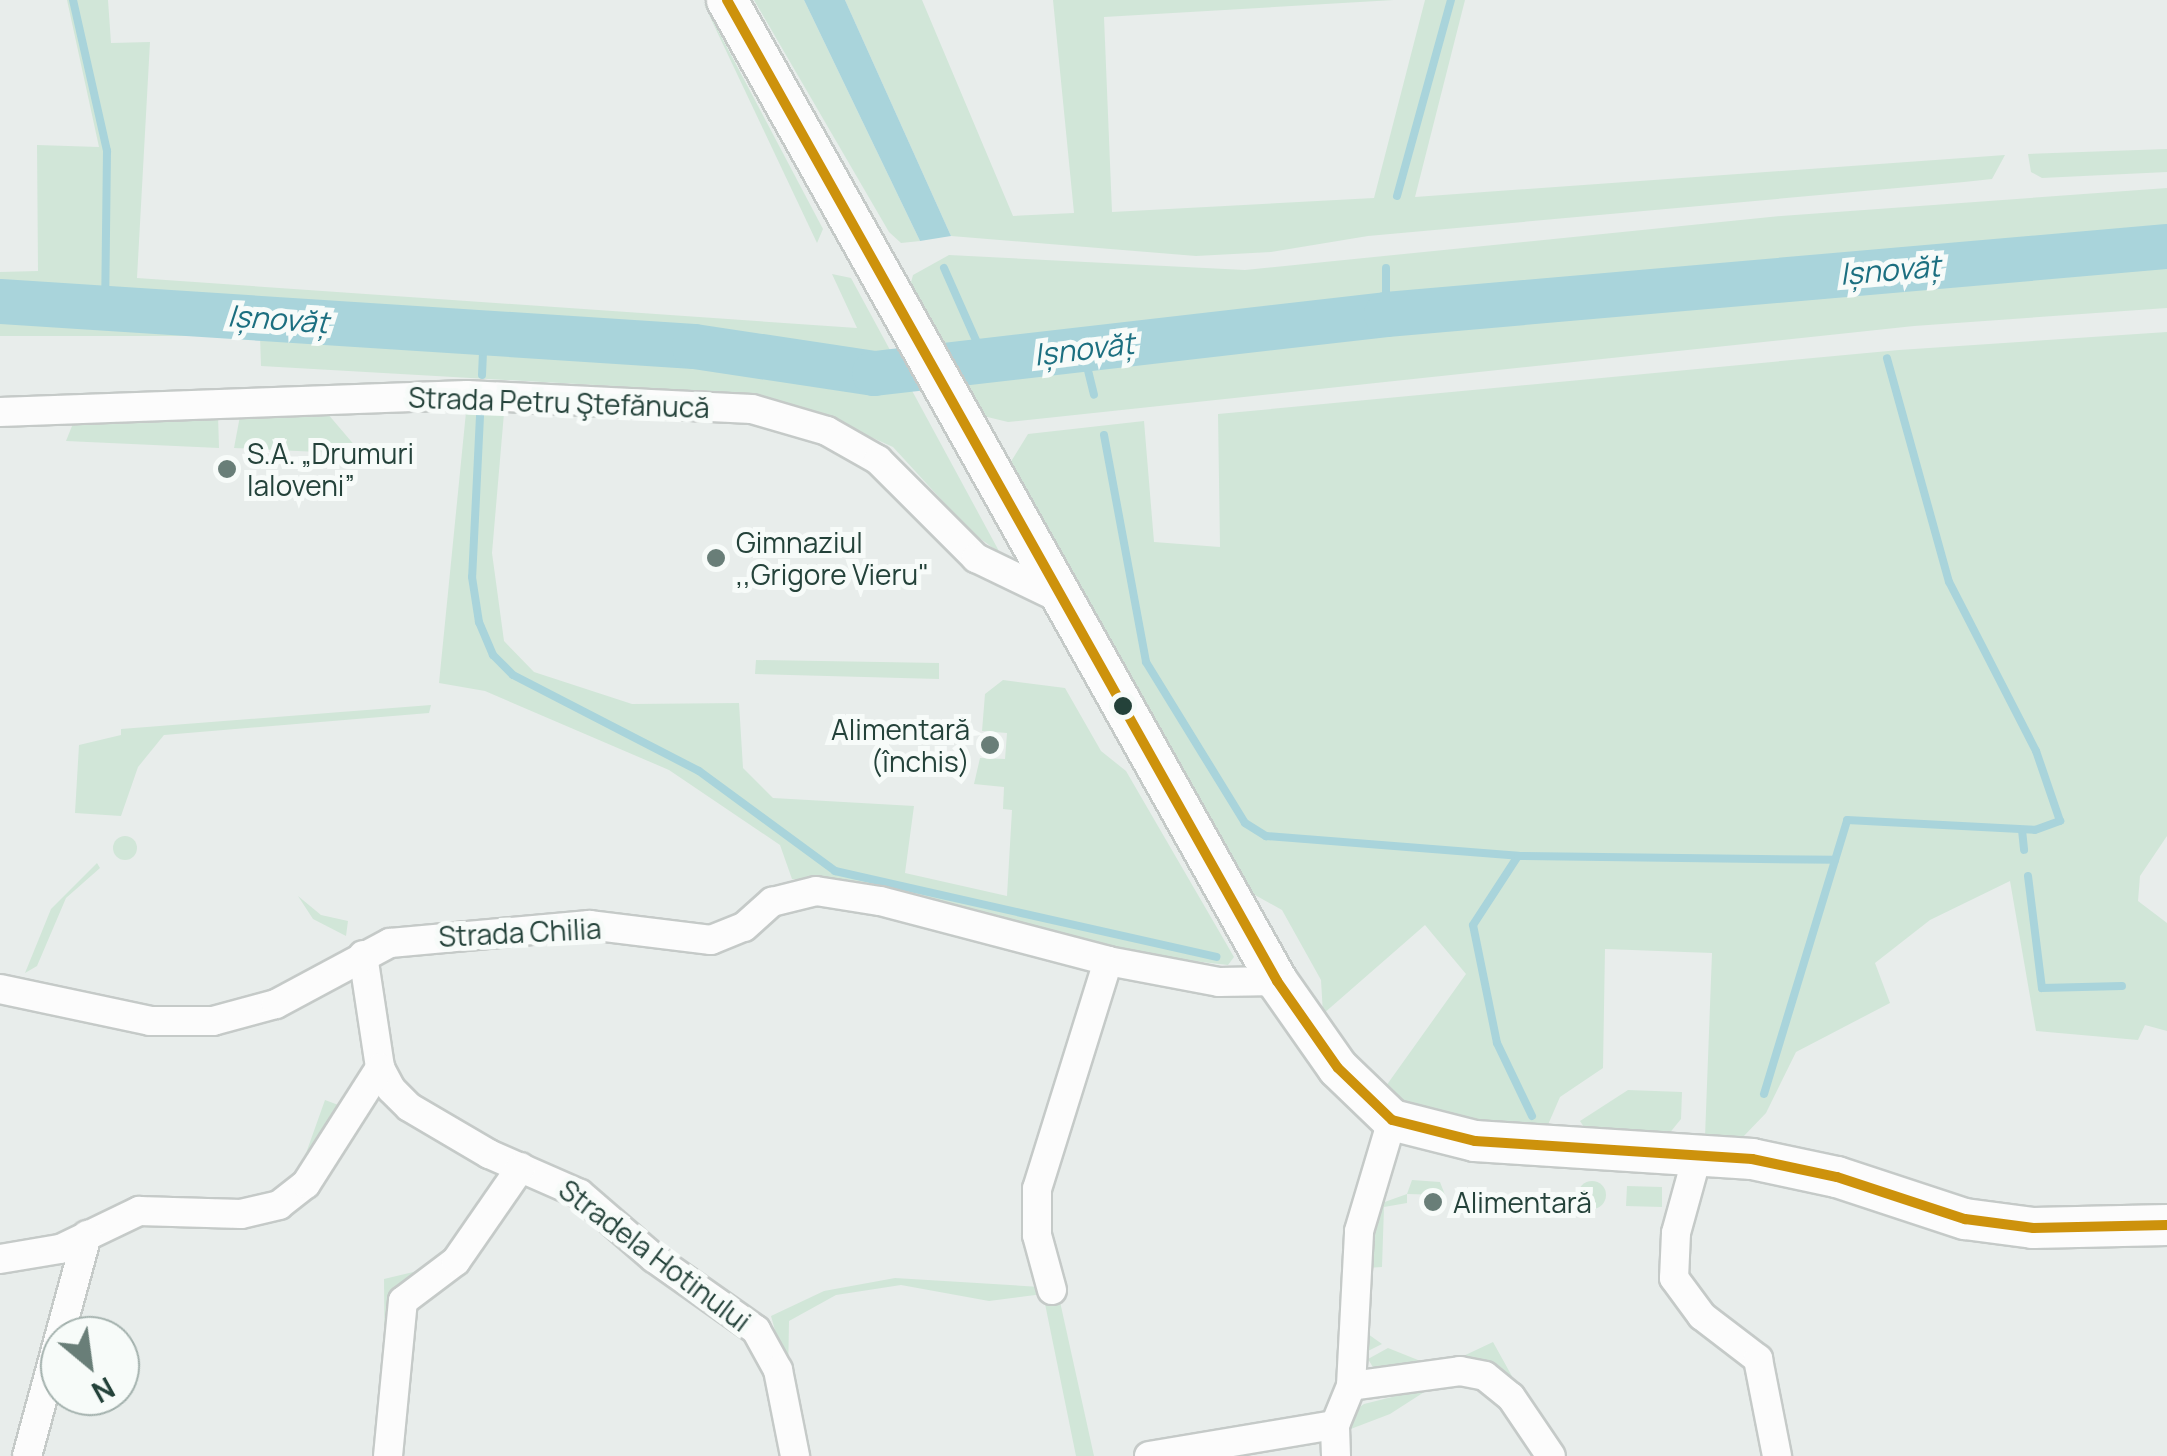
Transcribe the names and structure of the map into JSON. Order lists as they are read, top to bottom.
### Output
{
  "streets": {
    "street": ["Strada Petru Ştefănucă", "Strada Chilia", "Stradela Hotinului"]
  },
  "water": ["Ișnovăț"],
  "places": [
    "S.A. „Drumuri Ialoveni”",
    "Gimnaziul ,,Grigore Vieru\"",
    "Alimentară (închis)",
    "Alimentară"
  ],
  "north": "bottom right"
}
